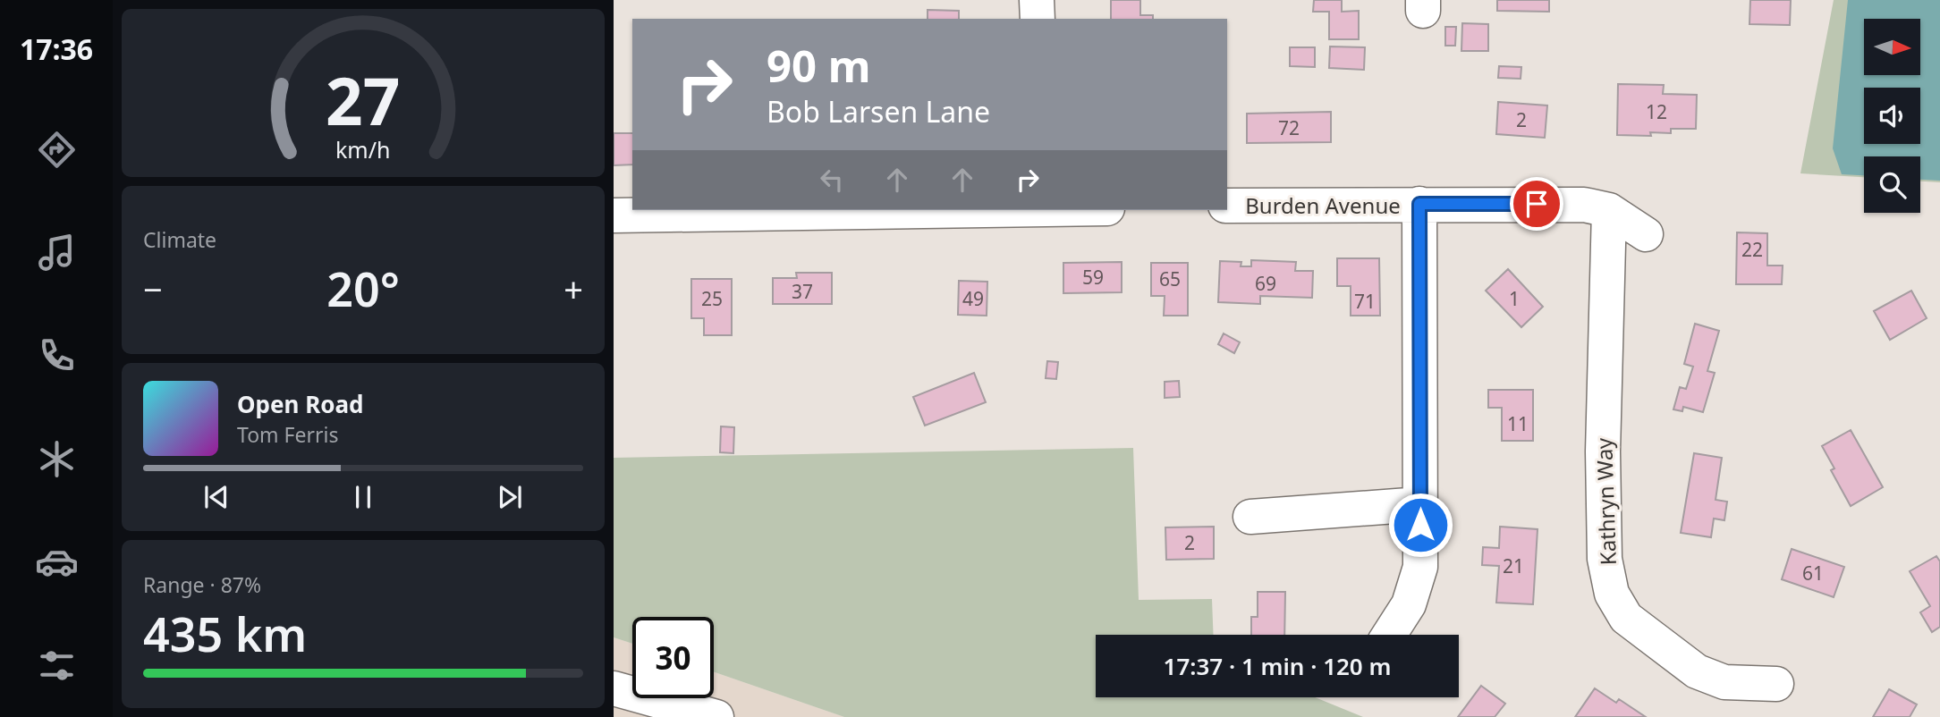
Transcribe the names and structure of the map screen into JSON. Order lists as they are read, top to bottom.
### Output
{
  "streets": {
    "street": ["Burden Avenue", "Kathryn Way"]
  },
  "crossings": [
    ["Burden Avenue", "Kathryn Way"]
  ],
  "house_numbers": [
    "12",
    "2",
    "72",
    "22",
    "59",
    "65",
    "69",
    "37",
    "25",
    "49",
    "1",
    "71",
    "11",
    "2",
    "21",
    "61"
  ],
  "north": "right",
  "page": {
    "tabs": "17:36",
    "turn": ["90 m", "Bob Larsen Lane"],
    "tile": [
      "Climate",
      ["Range · 87%", "435 km"]
    ],
    "heat": ["−", "20°", "+"],
    "song": ["Open Road", "Tom Ferris"],
    "limit": "30",
    "trip": "17:37 · 1 min · 120 m",
    "gauge": ["27", "km/h"]
  }
}
